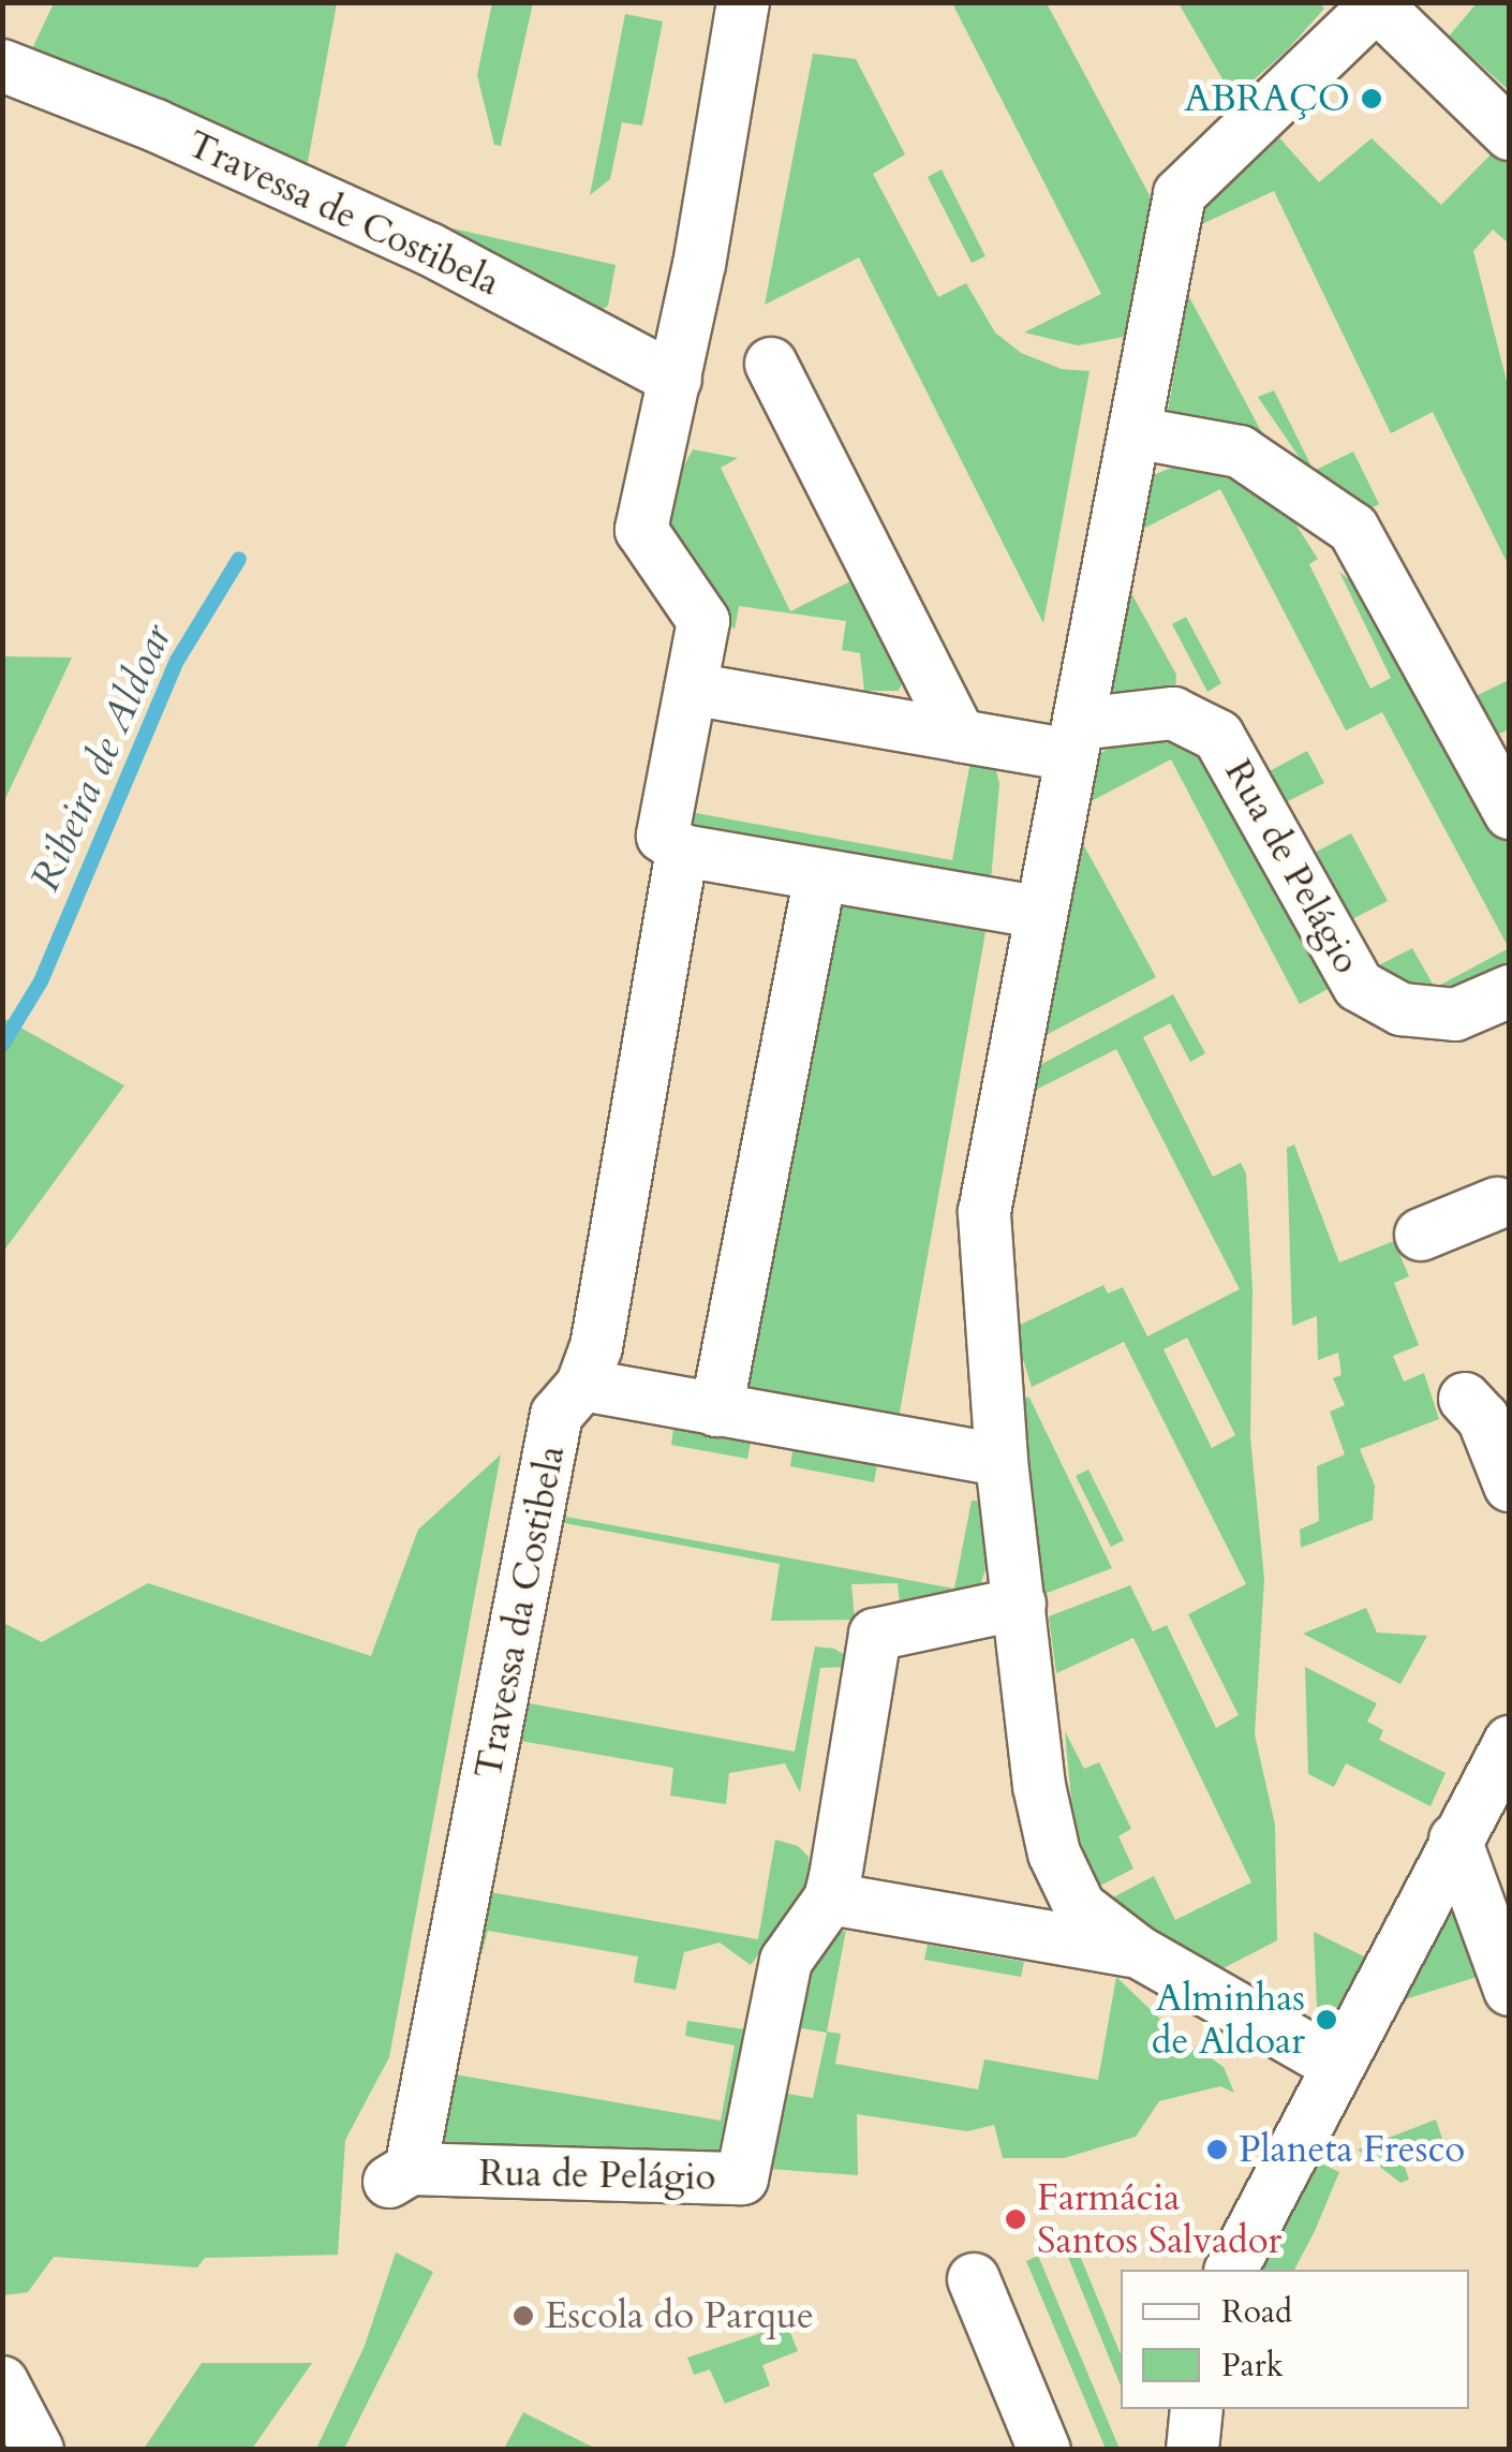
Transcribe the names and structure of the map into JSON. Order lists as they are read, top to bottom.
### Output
{
  "streets": {
    "street": ["Travessa de Costibela", "Rua de Pelágio", "Travessa da Costibela"]
  },
  "crossings": [
    ["Travessa de Costibela", "Travessa da Costibela"],
    ["Rua de Pelágio", "Travessa da Costibela"]
  ],
  "water": ["Ribeira de Aldoar"],
  "places": [
    "ABRAÇO",
    "Alminhas de Aldoar",
    "Planeta Fresco",
    "Farmácia Santos Salvador",
    "Escola do Parque"
  ],
  "legend": ["Road", "Park"]
}
